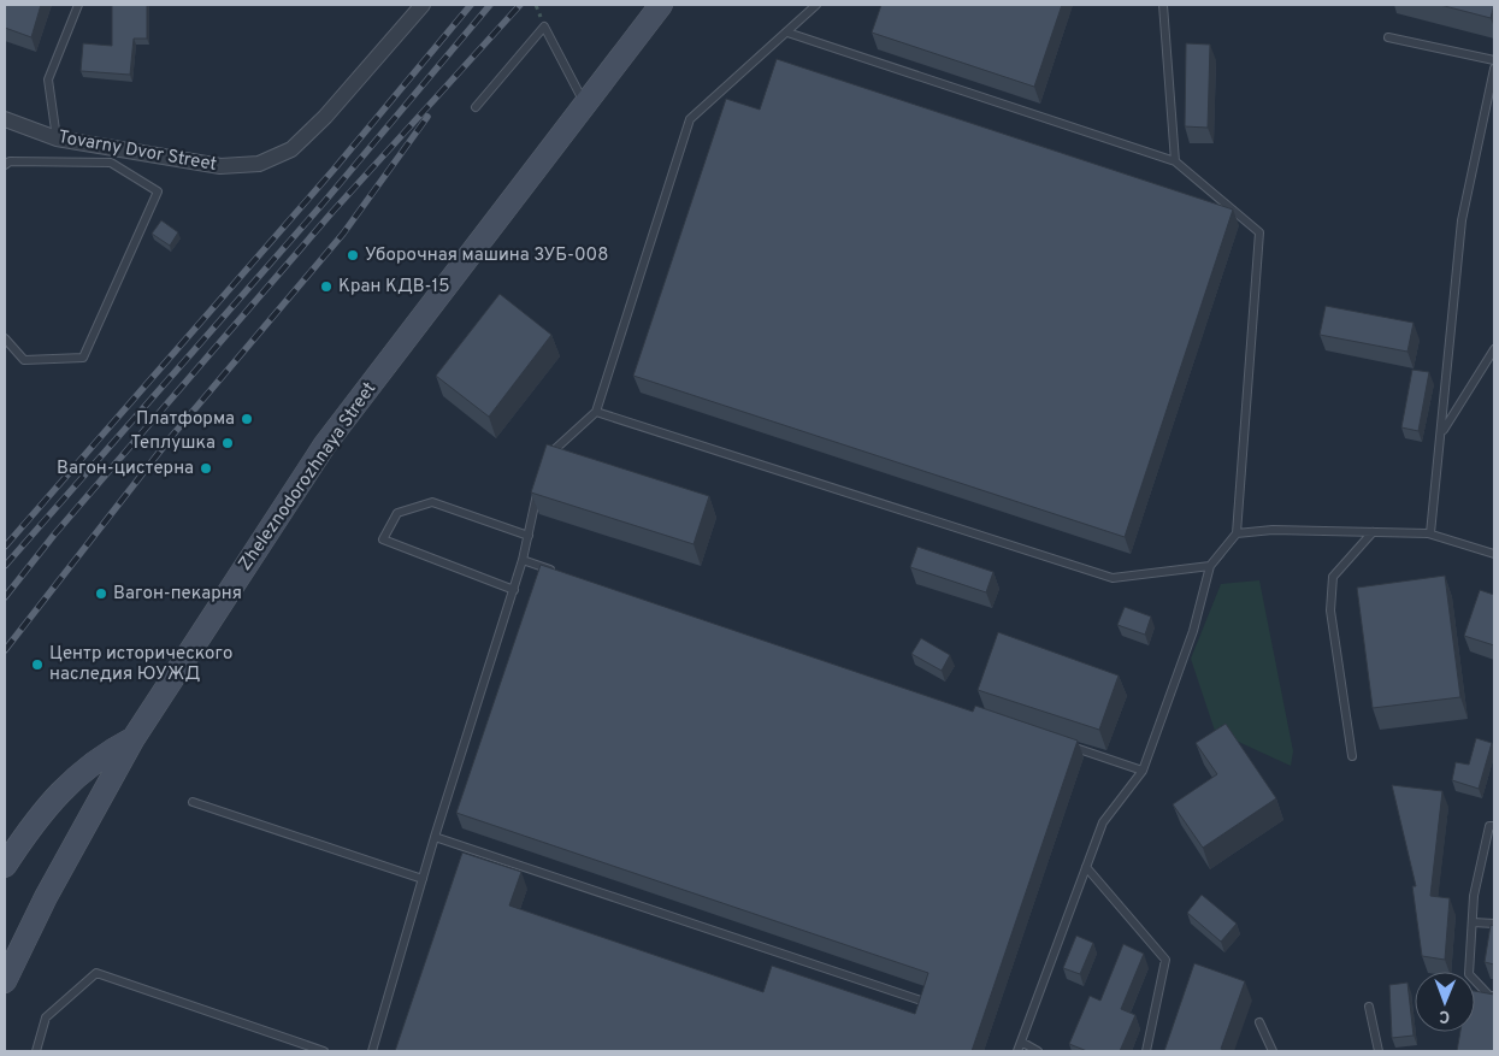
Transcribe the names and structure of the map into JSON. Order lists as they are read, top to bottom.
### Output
{
  "streets": {
    "main road": ["Zheleznodorozhnaya Street"],
    "street": ["Tovarny Dvor Street"]
  },
  "places": [
    "Уборочная машина 3УБ-008",
    "Кран КДВ-15",
    "Платформа",
    "Теплушка",
    "Вагон-цистерна",
    "Вагон-пекарня",
    "Центр исторического наследия ЮУЖД"
  ],
  "north": "bottom"
}
